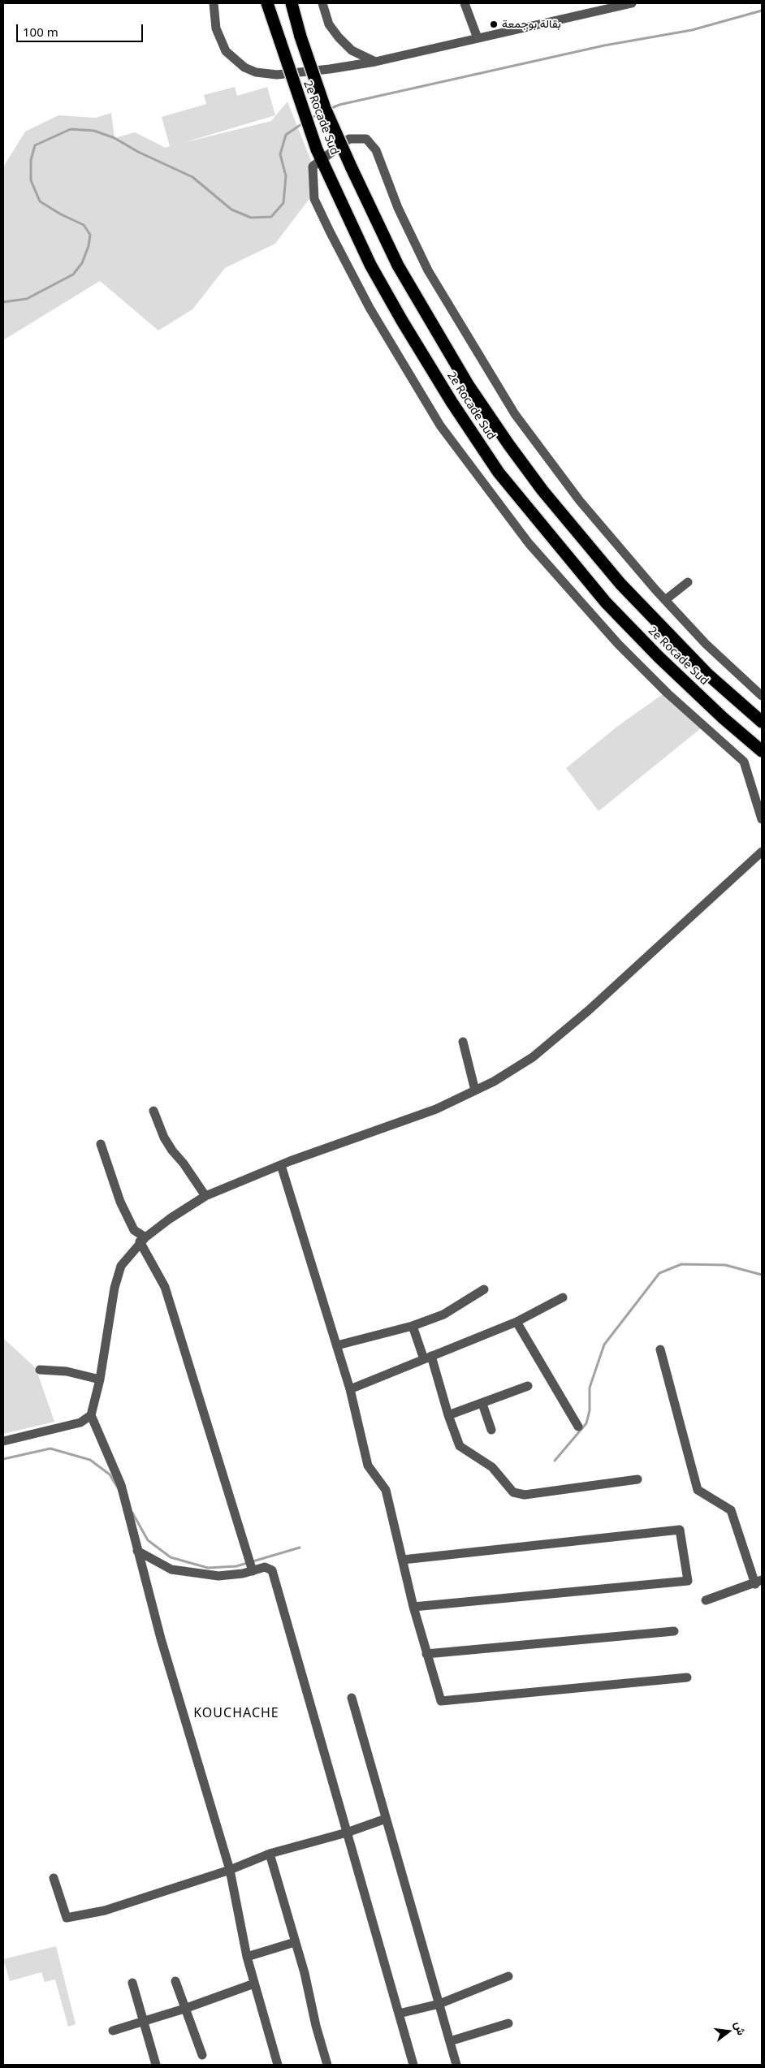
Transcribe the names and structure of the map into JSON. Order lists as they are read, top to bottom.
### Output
{
  "streets": {
    "highway": ["2e Rocade Sud"]
  },
  "districts": ["KOUCHACHE"],
  "places": ["بقالة بوجمعة"],
  "scale_bar": "100 m",
  "north": "right"
}
